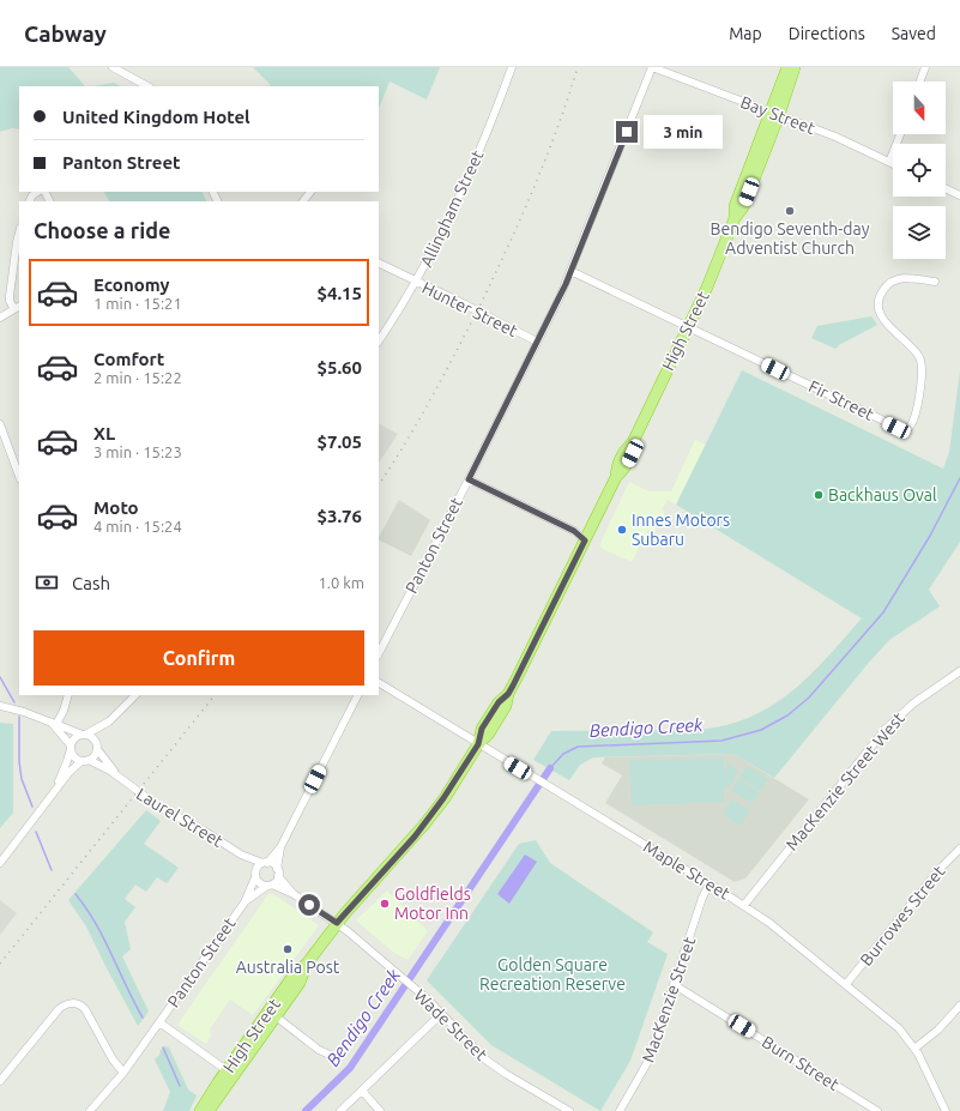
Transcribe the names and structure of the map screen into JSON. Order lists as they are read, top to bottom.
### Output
{
  "streets": {
    "highway": ["High Street"],
    "street": [
      "Bay Street",
      "Allingham Street",
      "Hunter Street",
      "Fir Street",
      "Panton Street",
      "MacKenzie Street West",
      "Laurel Street",
      "Maple Street",
      "Burrowes Street",
      "MacKenzie Street",
      "Wade Street",
      "Burn Street"
    ]
  },
  "crossings": [
    ["Bay Street", "High Street"],
    ["Bay Street", "Panton Street"],
    ["Allingham Street", "Hunter Street"],
    ["Hunter Street", "Panton Street"],
    ["High Street", "Fir Street"],
    ["High Street", "Maple Street"],
    ["High Street", "Wade Street"],
    ["Fir Street", "Panton Street"],
    ["MacKenzie Street West", "Maple Street"],
    ["Laurel Street", "Wade Street"],
    ["Maple Street", "Burrowes Street"],
    ["Maple Street", "MacKenzie Street"],
    ["MacKenzie Street", "Burn Street"]
  ],
  "water": ["Bendigo Creek"],
  "parks": ["Golden Square Recreation Reserve"],
  "places": [
    "Bendigo Seventh-day Adventist Church",
    "Backhaus Oval",
    "Innes Motors Subaru",
    "Goldfields Motor Inn",
    "Australia Post"
  ],
  "north": "bottom",
  "page": {
    "header": "Cabway",
    "nav": ["Map", "Directions", "Saved"],
    "banner": ["United Kingdom Hotel", "Panton Street"],
    "bubble": "3 min",
    "heading": "Choose a ride",
    "list": [
      {
        "name": "Economy",
        "note": "1 min · 15:21",
        "value": "$4.15"
      },
      {
        "name": "Comfort",
        "note": "2 min · 15:22",
        "value": "$5.60"
      },
      {
        "name": "XL",
        "note": "3 min · 15:23",
        "value": "$7.05"
      },
      {
        "name": "Moto",
        "note": "4 min · 15:24",
        "value": "$3.76"
      }
    ],
    "pay": ["Cash", "1.0 km"],
    "buttons": "Confirm"
  }
}
